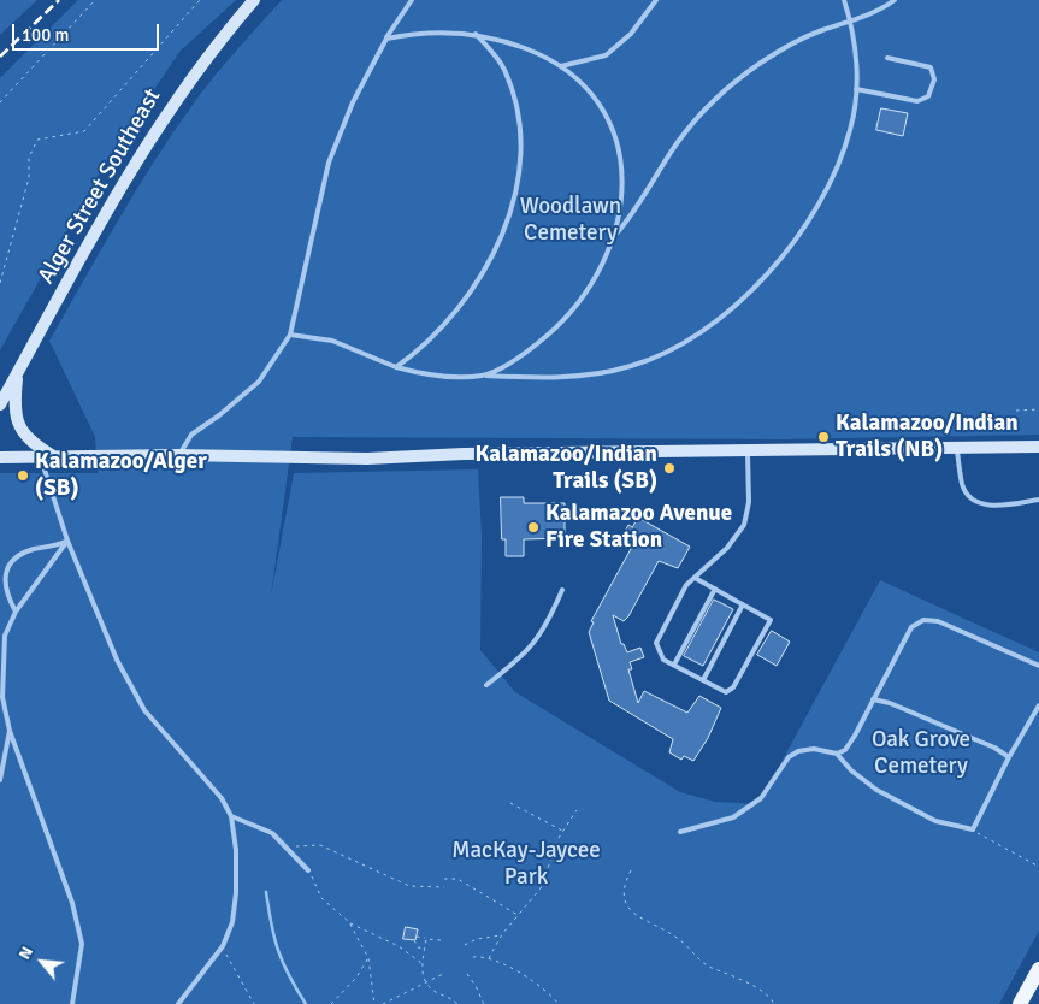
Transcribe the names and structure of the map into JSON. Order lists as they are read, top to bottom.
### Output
{
  "streets": {
    "main road": ["Alger Street Southeast"]
  },
  "parks": ["Woodlawn Cemetery", "Oak Grove Cemetery", "MacKay-Jaycee Park"],
  "places": [
    "Kalamazoo/Indian Trails (NB)",
    "Kalamazoo/Indian Trails (SB)",
    "Kalamazoo/Alger (SB)",
    "Kalamazoo Avenue Fire Station"
  ],
  "scale_bar": "100 m",
  "north": "top left"
}
